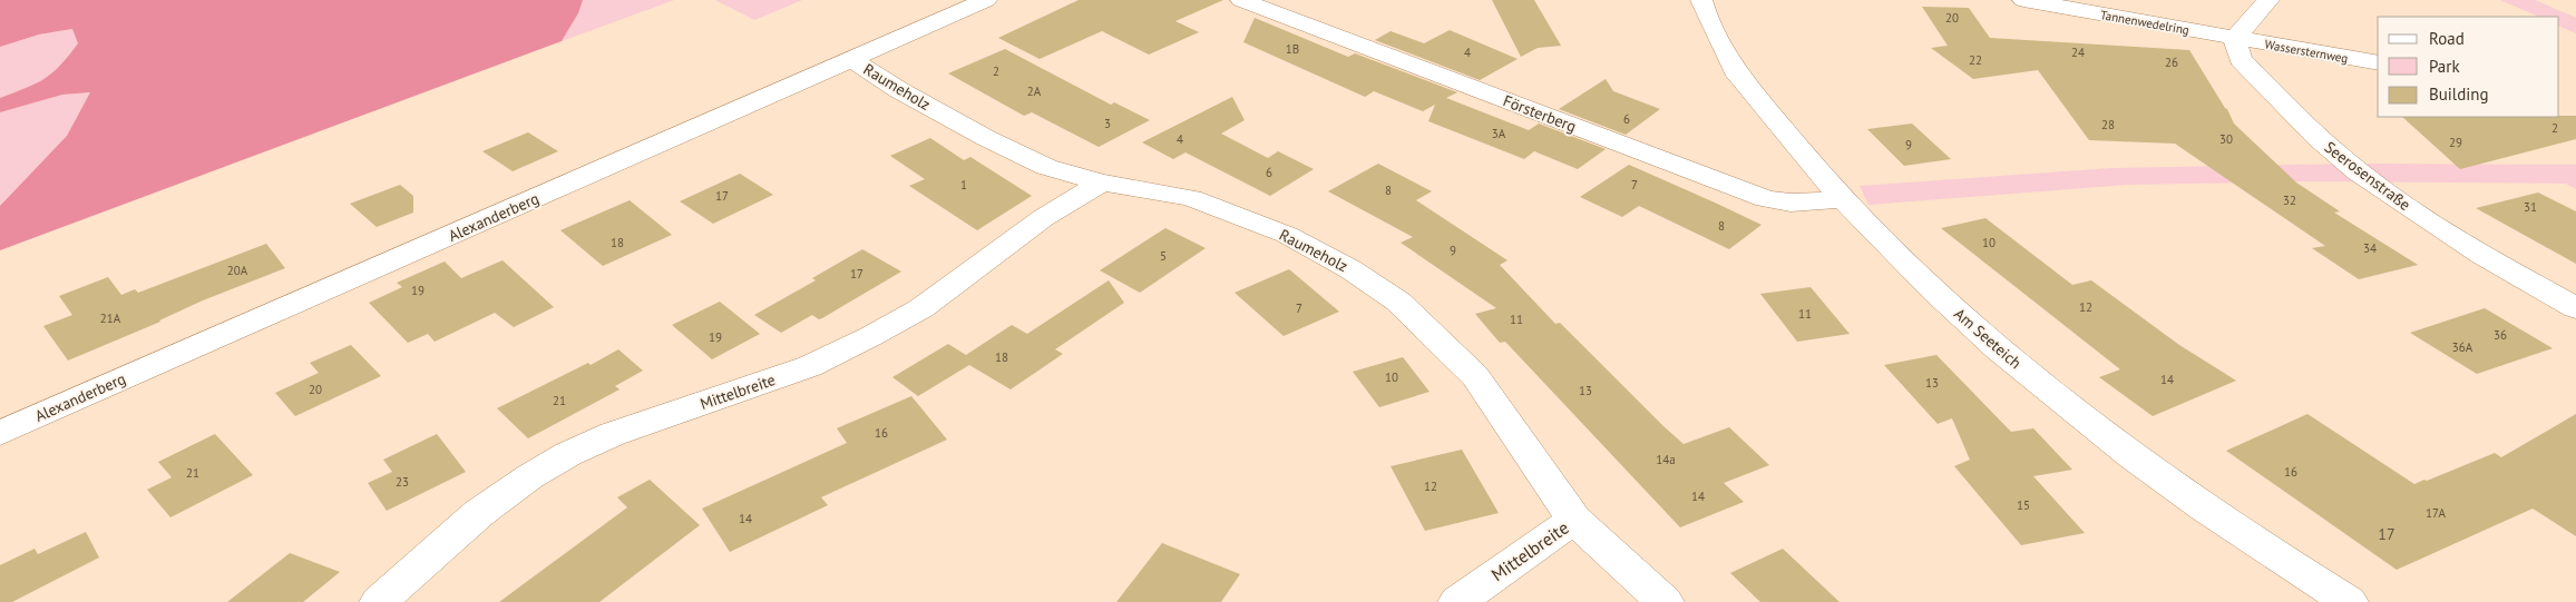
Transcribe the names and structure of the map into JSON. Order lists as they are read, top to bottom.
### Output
{
  "streets": {
    "street": [
      "Tannenwedelring",
      "Wassersternweg",
      "Raumeholz",
      "Försterberg",
      "Seerosenstraße",
      "Alexanderberg",
      "Am Seeteich",
      "Mittelbreite"
    ]
  },
  "crossings": [
    ["Tannenwedelring", "Wassersternweg"],
    ["Tannenwedelring", "Seerosenstraße"],
    ["Wassersternweg", "Seerosenstraße"],
    ["Raumeholz", "Alexanderberg"],
    ["Raumeholz", "Mittelbreite"],
    ["Försterberg", "Am Seeteich"]
  ],
  "house_numbers": [
    "20",
    "1B",
    "4",
    "24",
    "22",
    "26",
    "2",
    "2A",
    "6",
    "3",
    "28",
    "2",
    "3A",
    "4",
    "30",
    "29",
    "9",
    "6",
    "1",
    "7",
    "8",
    "17",
    "32",
    "31",
    "8",
    "18",
    "10",
    "34",
    "9",
    "5",
    "20A",
    "17",
    "19",
    "12",
    "7",
    "11",
    "21A",
    "11",
    "36",
    "19",
    "36A",
    "18",
    "10",
    "14",
    "13",
    "20",
    "13",
    "21",
    "16",
    "14a",
    "16",
    "21",
    "23",
    "12",
    "14",
    "15",
    "17A",
    "14",
    "17"
  ],
  "legend": ["Road", "Park", "Building"]
}
